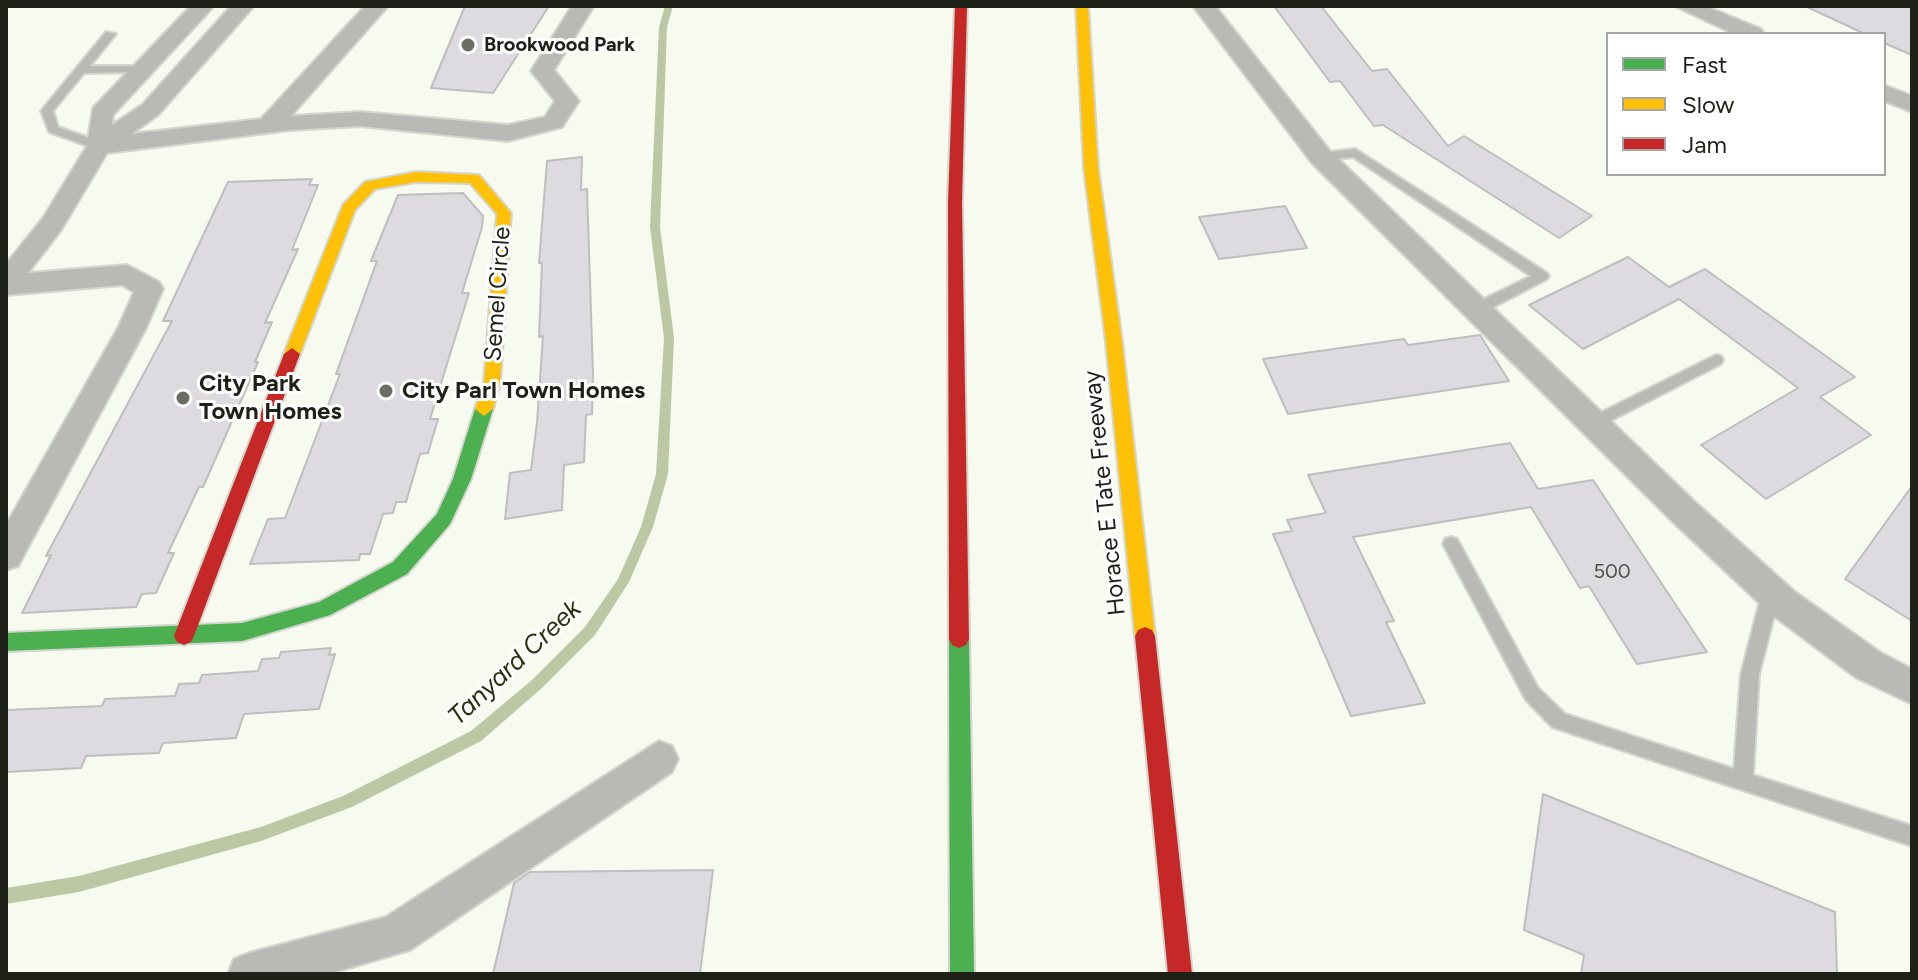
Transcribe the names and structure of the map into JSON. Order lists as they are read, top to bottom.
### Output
{
  "streets": {
    "main road": ["Semel Circle", "Horace E Tate Freeway"]
  },
  "water": ["Tanyard Creek"],
  "places": ["Brookwood Park", "City Parl Town Homes", "City Park Town Homes"],
  "house_numbers": ["500"],
  "legend": ["Fast", "Slow", "Jam"]
}
